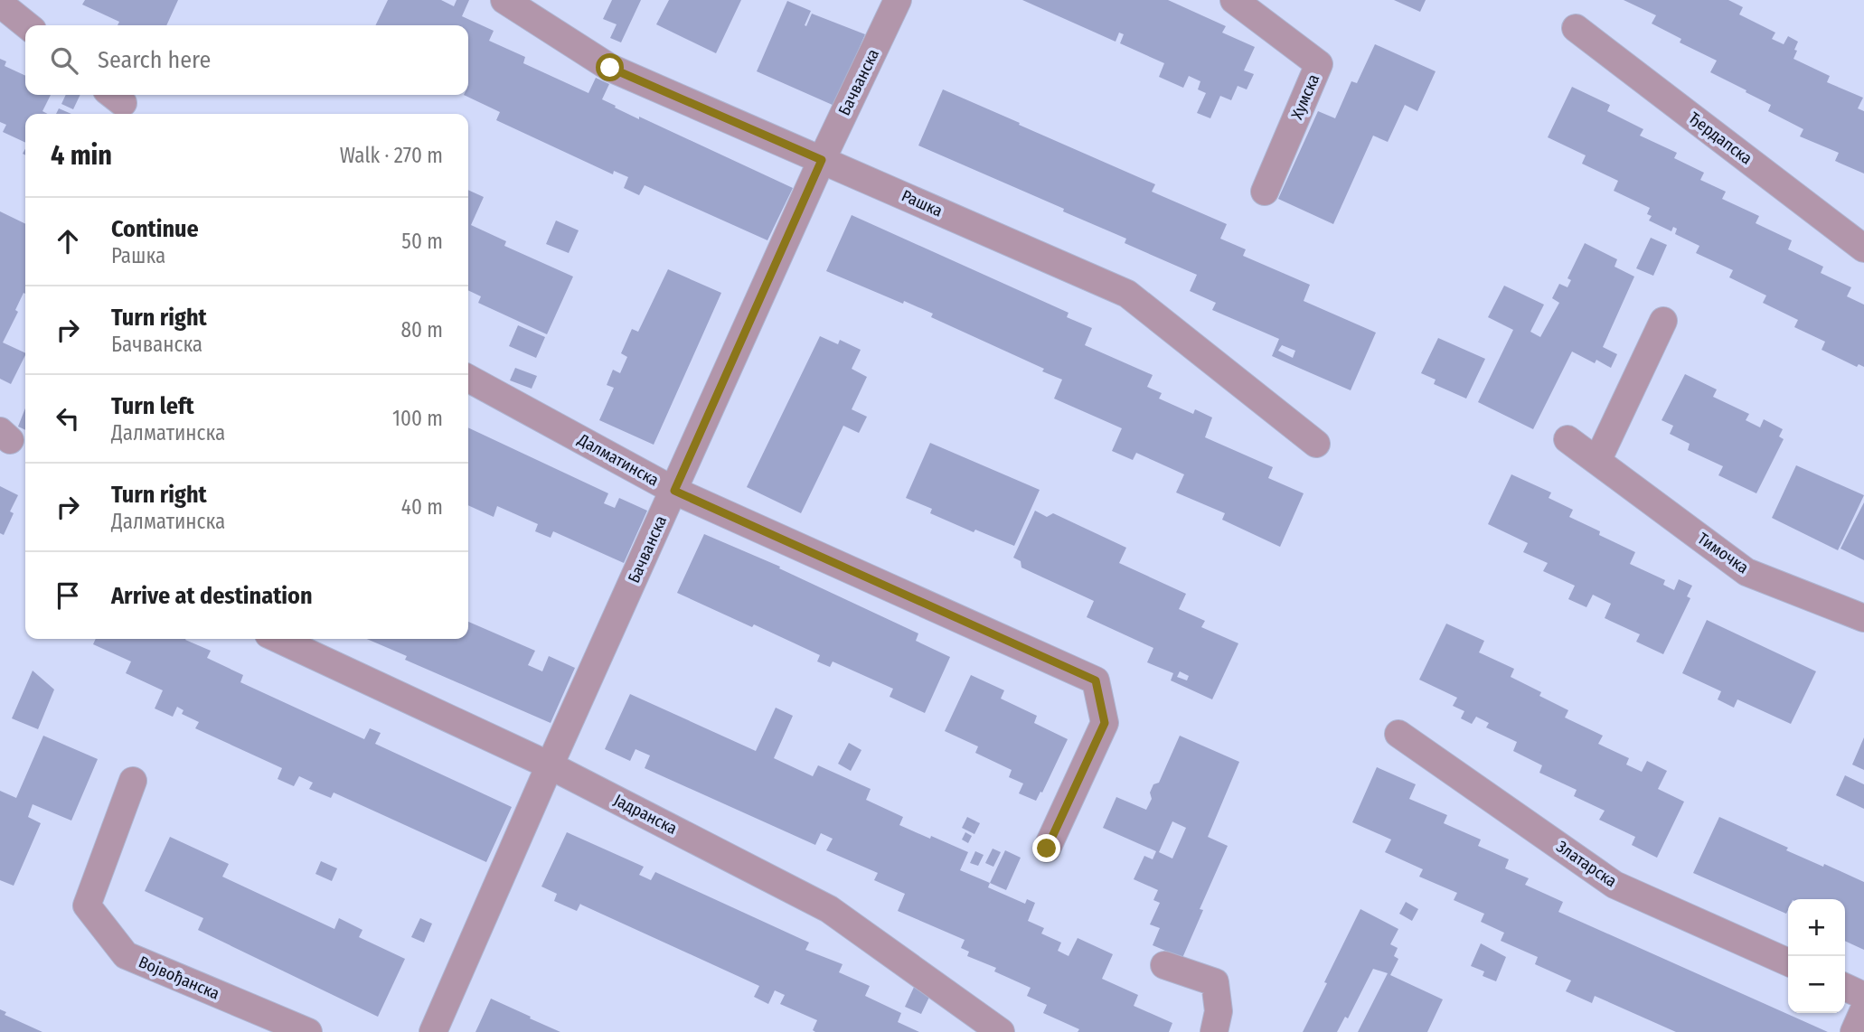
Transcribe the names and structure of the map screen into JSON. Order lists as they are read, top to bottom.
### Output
{
  "streets": {
    "street": [
      "Бачванска",
      "Хумска",
      "Ђердапска",
      "Рашка",
      "Далматинска",
      "Тимочка",
      "Јадранска",
      "Златарска",
      "Војвођанска"
    ]
  },
  "crossings": [
    ["Бачванска", "Рашка"],
    ["Бачванска", "Далматинска"],
    ["Бачванска", "Јадранска"]
  ],
  "page": {
    "search": "Search here",
    "heading": ["4 min", "Walk · 270 m"],
    "list": [
      ["Continue", "Рашка", "50 m"],
      ["Turn right", "Бачванска", "80 m"],
      ["Turn left", "Далматинска", "100 m"],
      ["Turn right", "Далматинска", "40 m"],
      "Arrive at destination"
    ],
    "map_buttons": ["+", "−"]
  }
}
